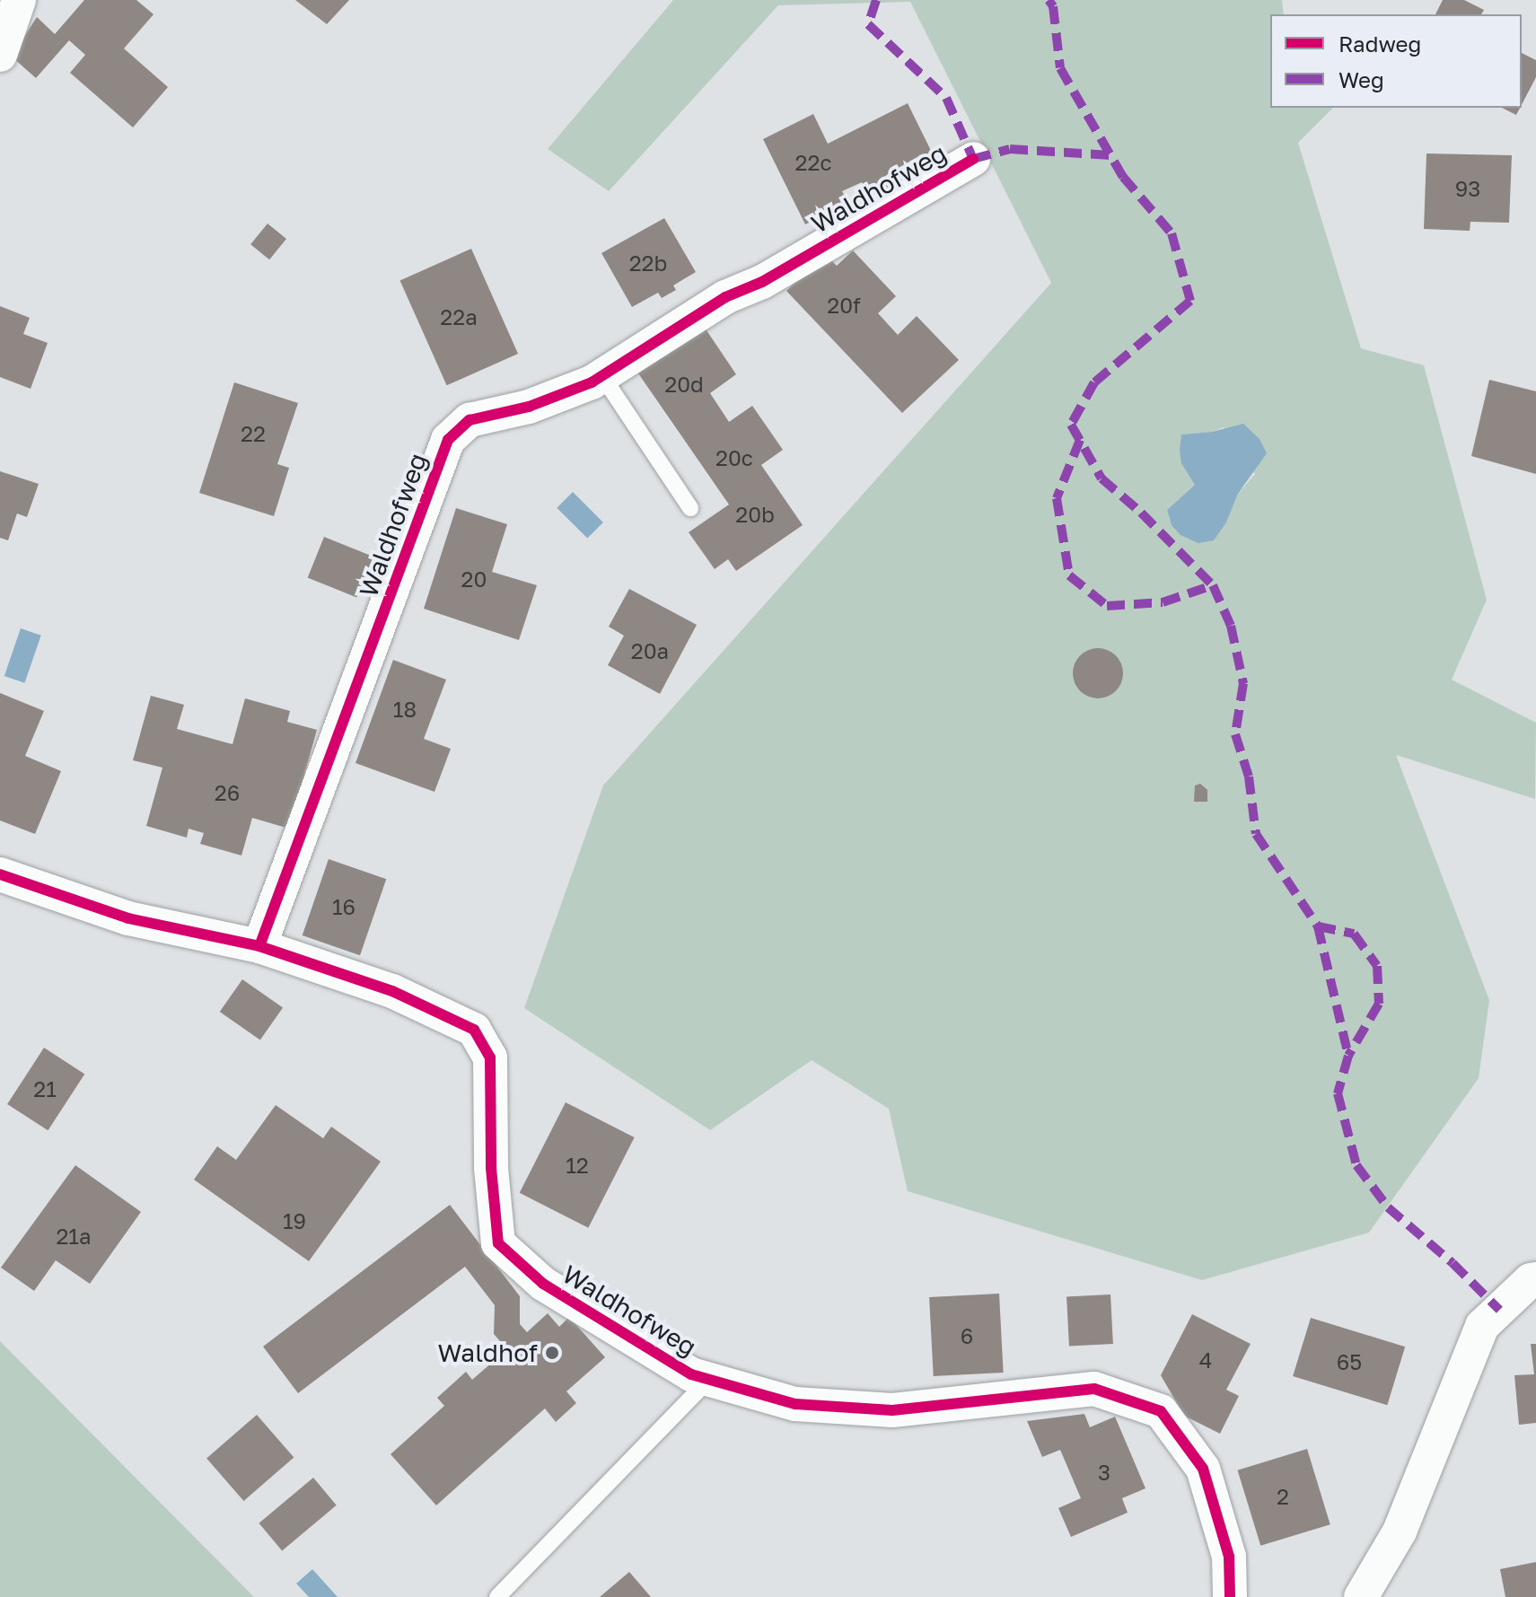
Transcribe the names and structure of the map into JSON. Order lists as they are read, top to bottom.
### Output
{
  "streets": {
    "street": ["Waldhofweg"]
  },
  "places": ["Waldhof"],
  "house_numbers": [
    "22c",
    "93",
    "22b",
    "20f",
    "22a",
    "20d",
    "22",
    "20c",
    "20b",
    "20",
    "20a",
    "18",
    "26",
    "16",
    "21",
    "12",
    "19",
    "21a",
    "6",
    "4",
    "65",
    "3",
    "2"
  ],
  "legend": ["Radweg", "Weg"]
}
